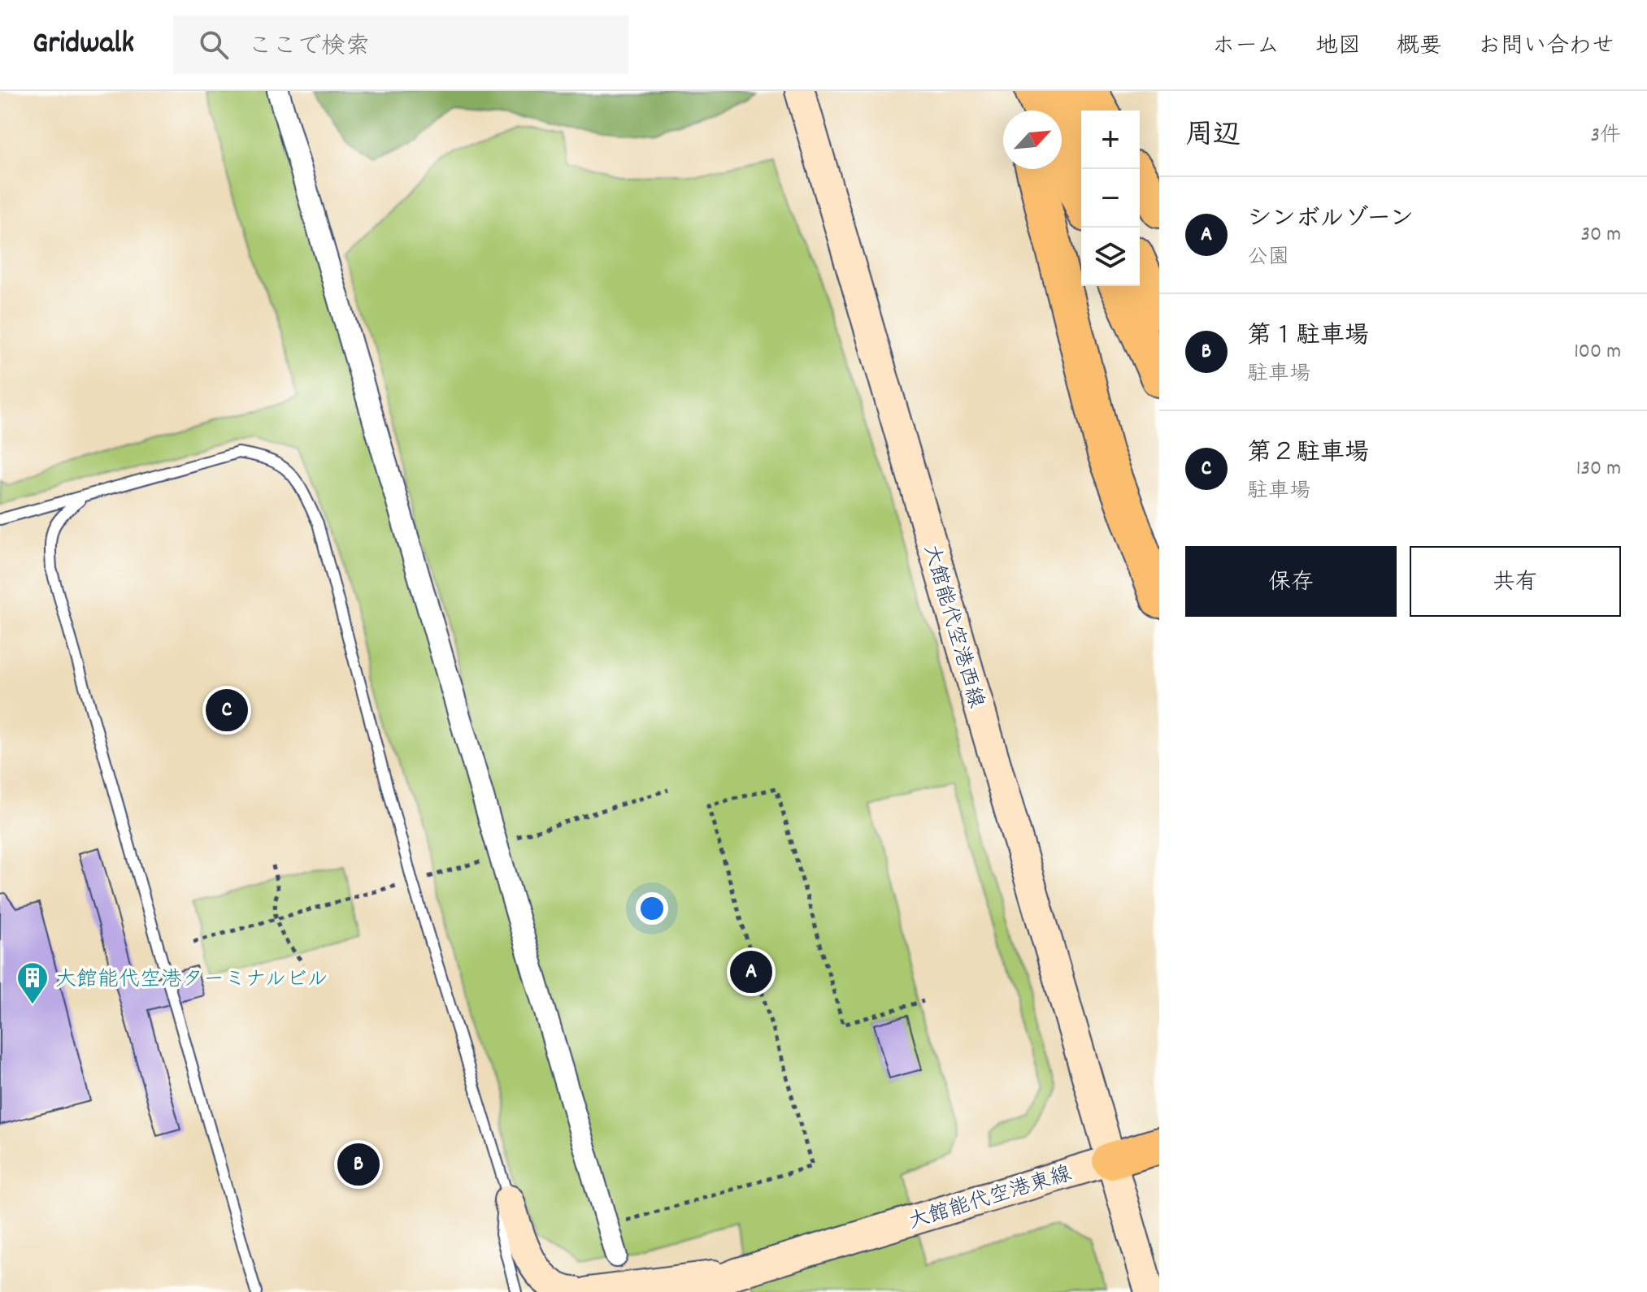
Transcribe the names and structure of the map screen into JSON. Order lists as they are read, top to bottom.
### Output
{
  "streets": {
    "main road": ["大館能代空港西線", "大館能代空港東線"]
  },
  "crossings": [
    ["大館能代空港西線", "大館能代空港東線"]
  ],
  "places": {
    "building": ["大館能代空港ターミナルビル"]
  },
  "north": "top right",
  "page": {
    "header": "Gridwalk",
    "search": "ここで検索",
    "nav": [
      "ホーム",
      "地図",
      "概要",
      "お問い合わせ"
    ],
    "heading": ["周辺", "3件"],
    "map_buttons": ["+", "−"],
    "list": [
      {
        "mark": "A",
        "name": "シンボルゾーン",
        "note": "公園",
        "value": "30 m"
      },
      {
        "mark": "B",
        "name": "第１駐車場",
        "note": "駐車場",
        "value": "100 m"
      },
      {
        "mark": "C",
        "name": "第２駐車場",
        "note": "駐車場",
        "value": "130 m"
      }
    ],
    "buttons": ["保存", "共有"],
    "pins": ["C", "A", "B"]
  }
}
